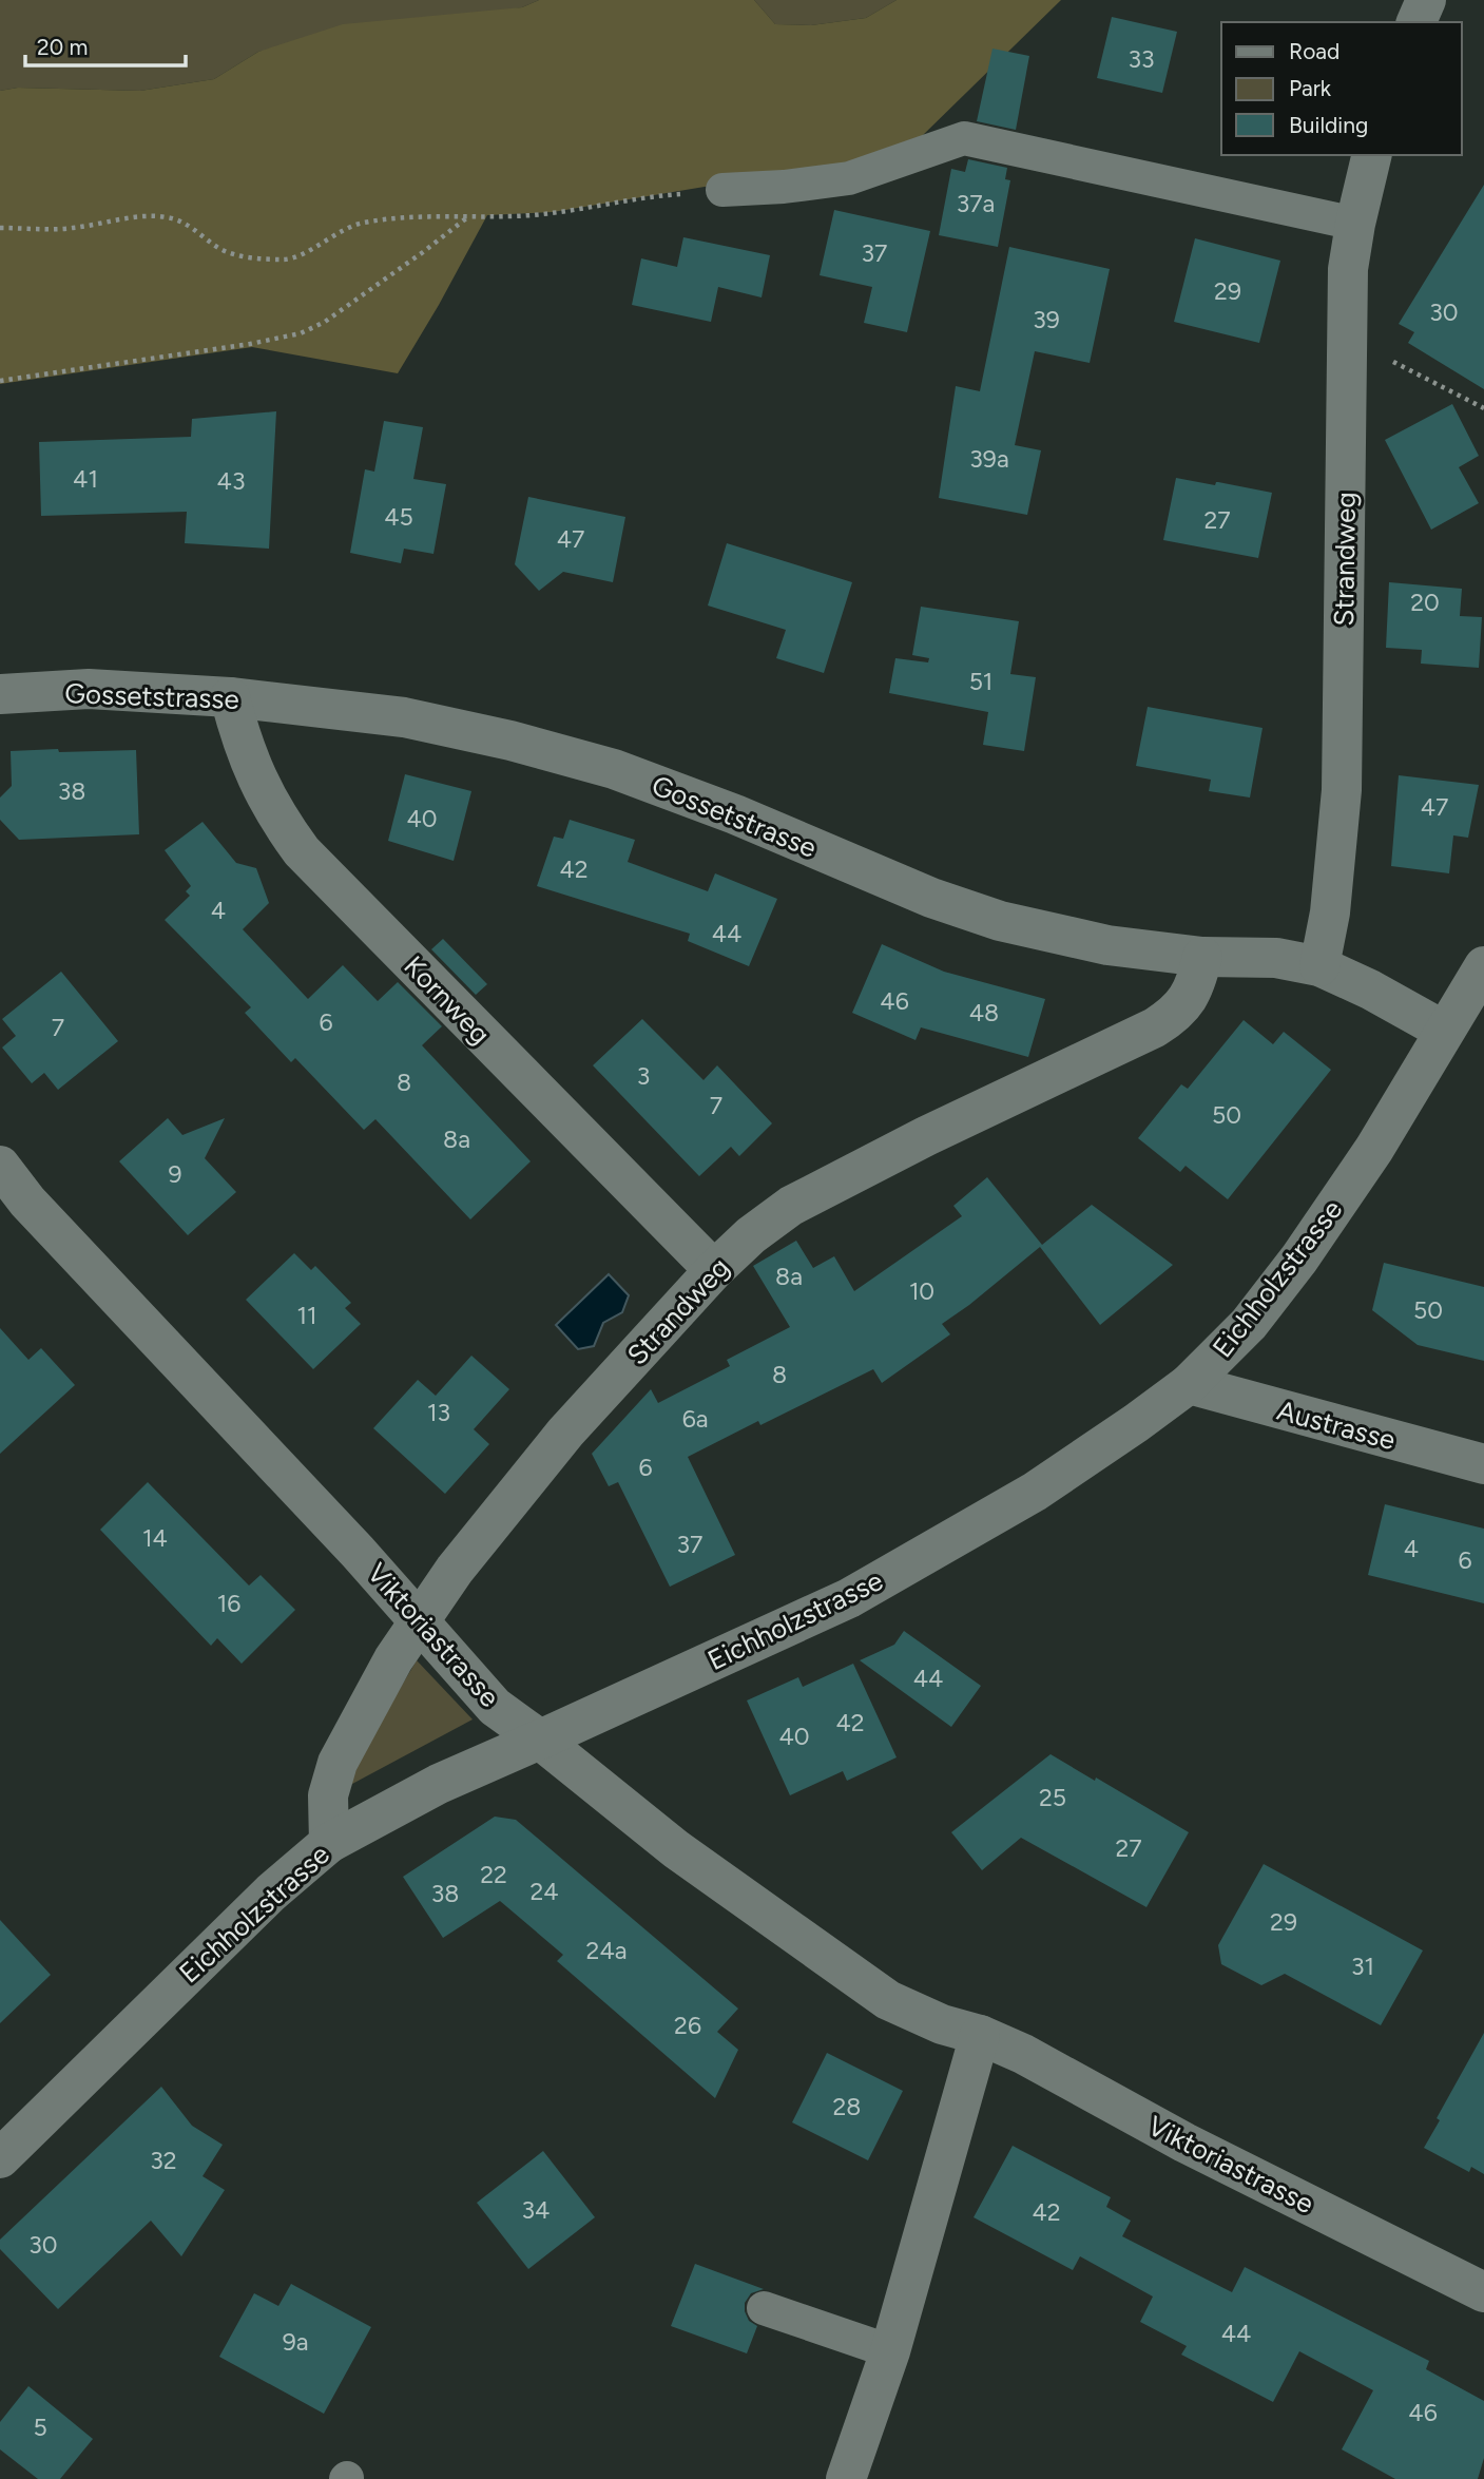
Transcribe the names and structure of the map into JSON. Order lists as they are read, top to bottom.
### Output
{
  "streets": {
    "street": [
      "Strandweg",
      "Gossetstrasse",
      "Kornweg",
      "Eichholzstrasse",
      "Austrasse",
      "Viktoriastrasse"
    ]
  },
  "crossings": [
    ["Strandweg", "Gossetstrasse"],
    ["Strandweg", "Kornweg"],
    ["Strandweg", "Eichholzstrasse"],
    ["Strandweg", "Viktoriastrasse"],
    ["Gossetstrasse", "Kornweg"],
    ["Gossetstrasse", "Eichholzstrasse"],
    ["Eichholzstrasse", "Austrasse"],
    ["Eichholzstrasse", "Viktoriastrasse"]
  ],
  "house_numbers": [
    "33",
    "37a",
    "37",
    "29",
    "30",
    "39",
    "39a",
    "41",
    "43",
    "45",
    "27",
    "47",
    "20",
    "51",
    "38",
    "47",
    "40",
    "42",
    "4",
    "44",
    "46",
    "48",
    "6",
    "7",
    "3",
    "8",
    "7",
    "50",
    "8a",
    "9",
    "8a",
    "10",
    "50",
    "11",
    "8",
    "13",
    "6a",
    "6",
    "14",
    "37",
    "4",
    "6",
    "16",
    "44",
    "42",
    "40",
    "25",
    "27",
    "22",
    "24",
    "38",
    "29",
    "24a",
    "31",
    "26",
    "28",
    "32",
    "34",
    "42",
    "30",
    "44",
    "9a",
    "46",
    "5"
  ],
  "legend": ["Road", "Park", "Building"],
  "scale_bar": "20 m"
}
